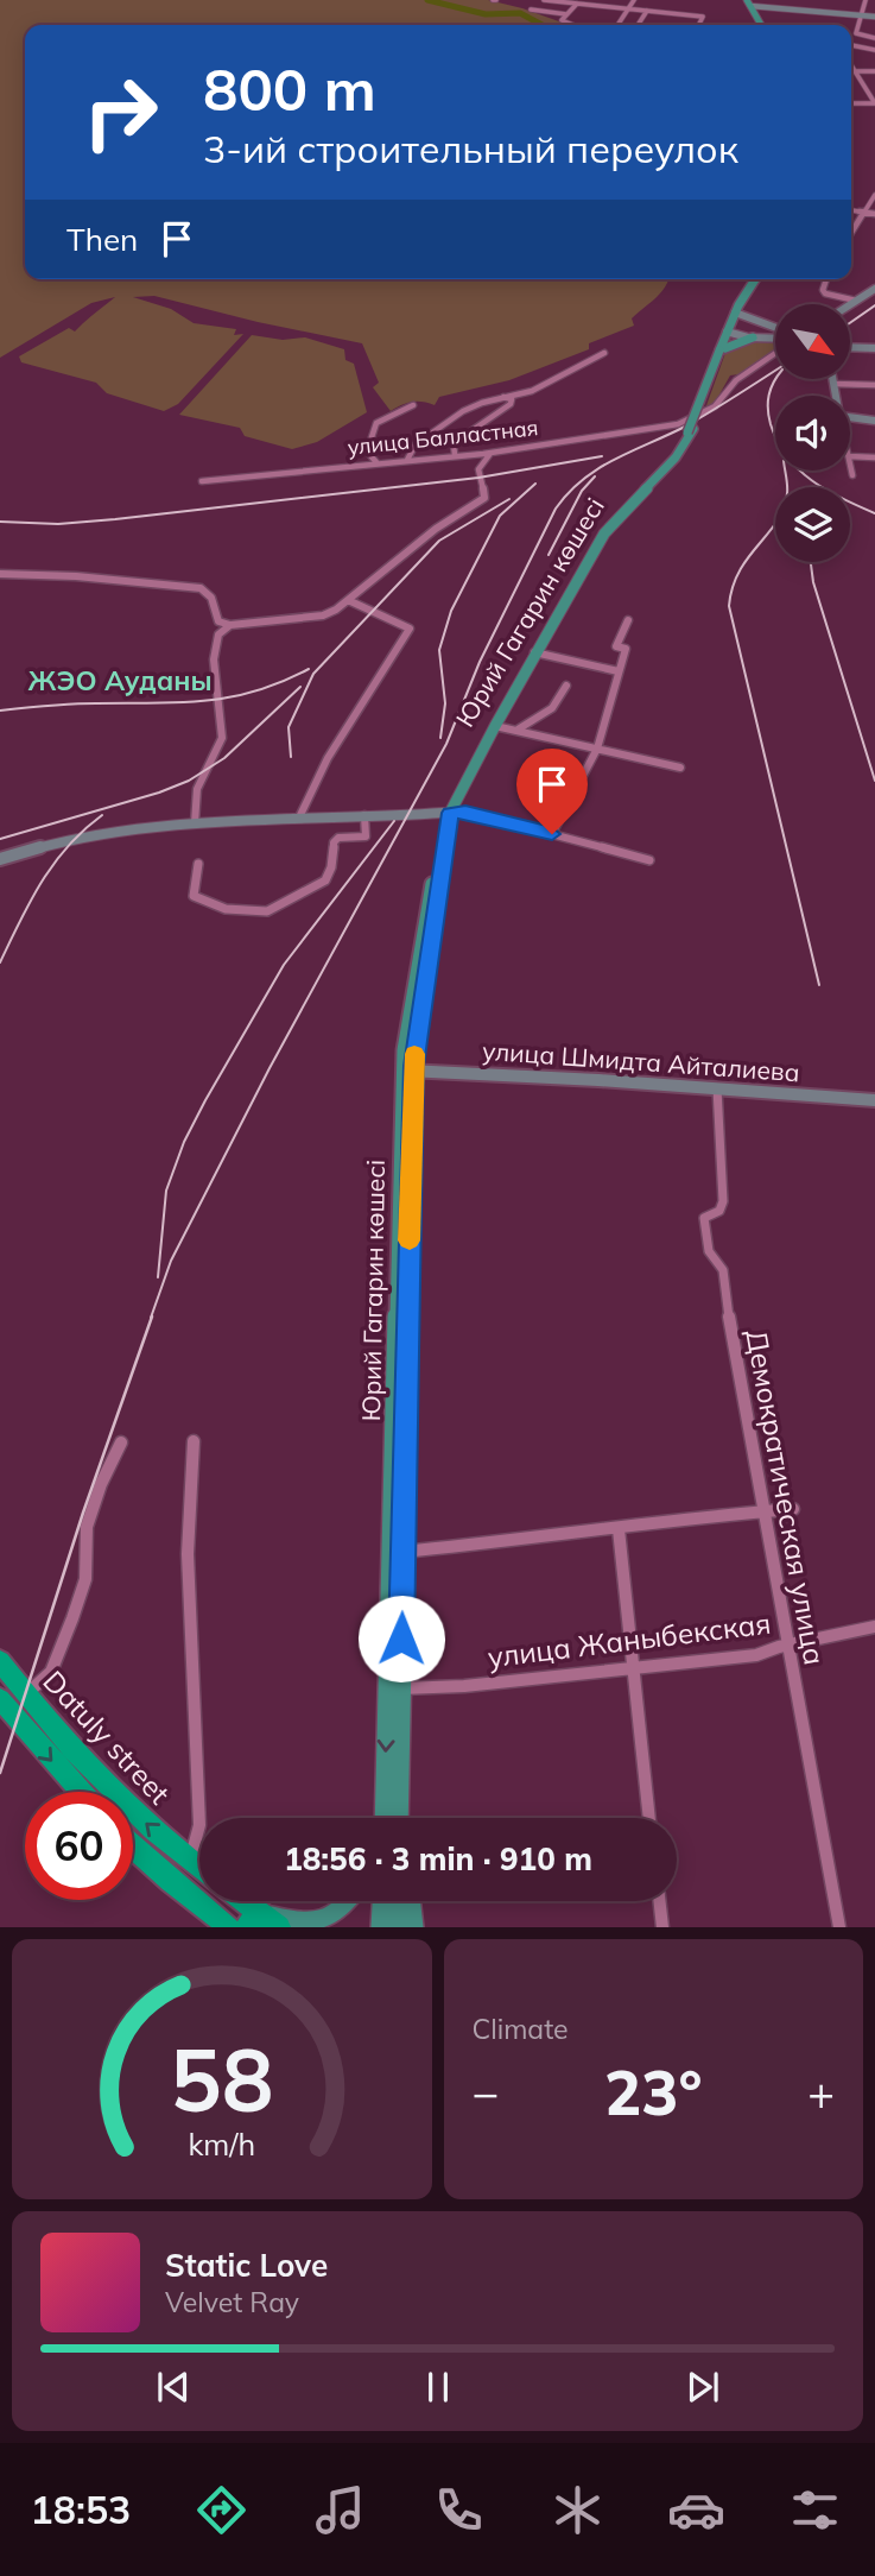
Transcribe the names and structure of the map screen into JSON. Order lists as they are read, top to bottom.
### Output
{
  "streets": {
    "highway": ["Datuly street"],
    "main road": ["Юрий Гагарин көшесі"],
    "street": [
      "улица Балластная",
      "улица Шмидта Айталиева",
      "Демократическая улица",
      "улица Жаныбекская"
    ]
  },
  "crossings": [
    ["улица Балластная", "Юрий Гагарин көшесі"],
    ["Юрий Гагарин көшесі", "улица Шмидта Айталиева"],
    ["Юрий Гагарин көшесі", "улица Жаныбекская"],
    ["улица Шмидта Айталиева", "Демократическая улица"],
    ["Демократическая улица", "улица Жаныбекская"]
  ],
  "districts": ["ЖЭО Ауданы"],
  "north": "bottom right",
  "page": {
    "turn": ["800 m", "3-ий строительный переулок"],
    "then": "Then",
    "limit": "60",
    "trip": "18:56 · 3 min · 910 m",
    "tile": "Climate",
    "heat": ["−", "23°", "+"],
    "song": ["Static Love", "Velvet Ray"],
    "tabs": "18:53",
    "gauge": ["58", "km/h"]
  }
}
